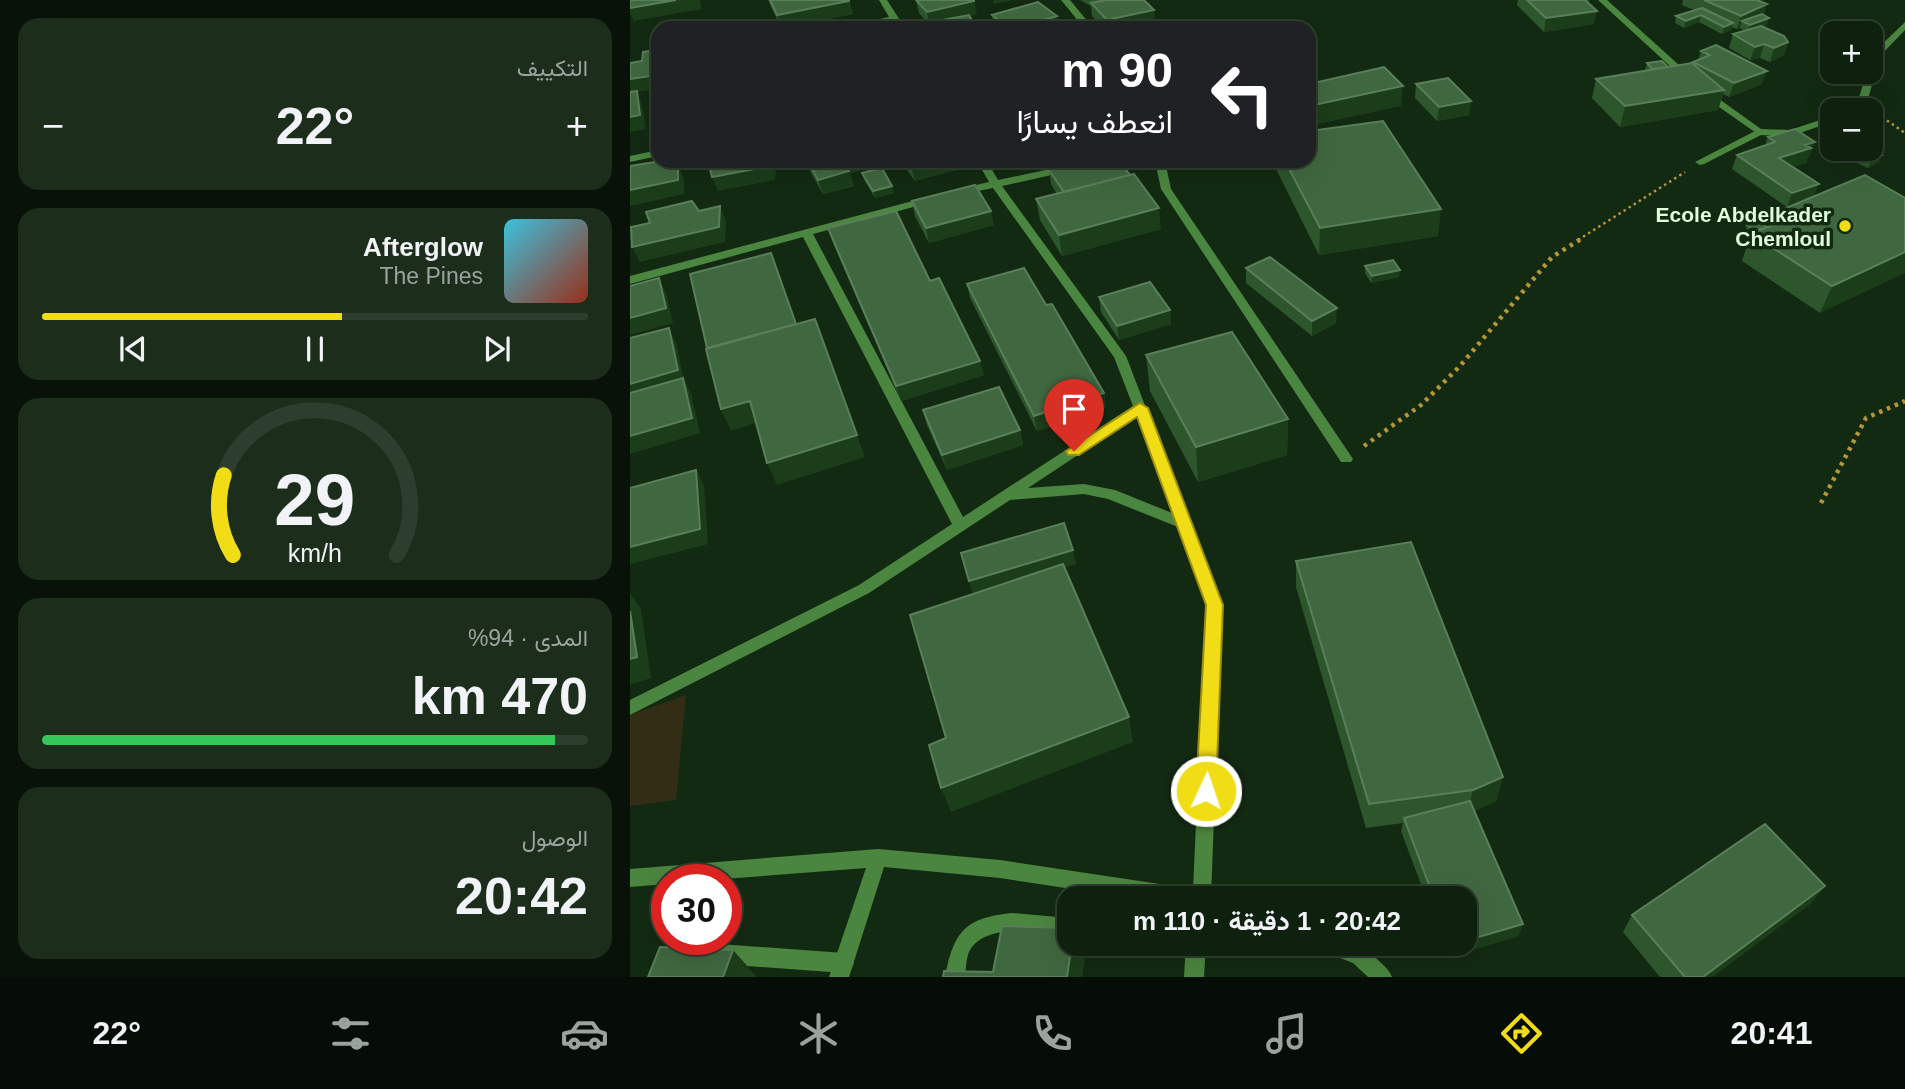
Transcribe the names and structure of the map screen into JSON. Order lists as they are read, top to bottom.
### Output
{
  "places": ["Ecole Abdelkader Chemloul"],
  "page": {
    "tile": [
      "التكييف",
      ["المدى · 94%", "470 km"],
      ["الوصول", "20:42"]
    ],
    "map_buttons": ["+", "−"],
    "turn": ["90 m", "انعطف يسارًا"],
    "heat": ["−", "22°", "+"],
    "song": ["Afterglow", "The Pines"],
    "limit": "30",
    "trip": "20:42 · 1 دقيقة · 110 m",
    "tabs": ["20:41", "22°"],
    "gauge": ["29", "km/h"]
  }
}
